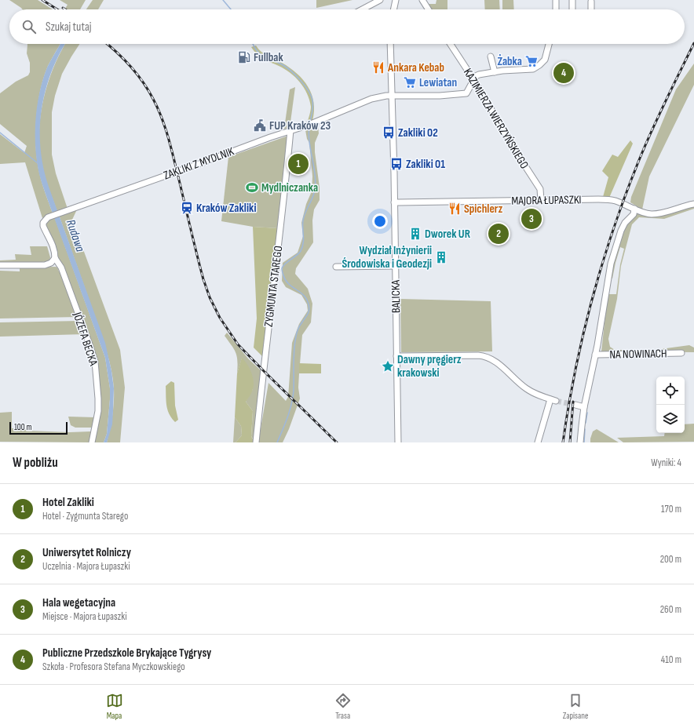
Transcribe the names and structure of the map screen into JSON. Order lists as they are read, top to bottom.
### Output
{
  "streets": {
    "street": [
      "KAZIMIERZA WIERZYŃSKIEGO",
      "ZAKLIKI Z MYDLNIK",
      "MAJORA ŁUPASZKI",
      "ZYGMUNTA STAREGO",
      "BALICKA",
      "JÓZEFA BECKA",
      "NA NOWINACH"
    ]
  },
  "crossings": [
    ["KAZIMIERZA WIERZYŃSKIEGO", "ZAKLIKI Z MYDLNIK"],
    ["KAZIMIERZA WIERZYŃSKIEGO", "MAJORA ŁUPASZKI"],
    ["ZAKLIKI Z MYDLNIK", "ZYGMUNTA STAREGO"],
    ["ZAKLIKI Z MYDLNIK", "BALICKA"],
    ["ZAKLIKI Z MYDLNIK", "JÓZEFA BECKA"],
    ["MAJORA ŁUPASZKI", "BALICKA"]
  ],
  "water": ["Rudawa"],
  "places": {
    "fuel station": ["Fullbak"],
    "supermarket": ["Żabka", "Lewiatan"],
    "restaurant": ["Ankara Kebab", "Spichlerz"],
    "public building": ["FUP Kraków 23"],
    "bus stop": ["Zakliki 02", "Zakliki 01"],
    "sports": ["Mydlniczanka"],
    "station": ["Kraków Zakliki"],
    "building": ["Dworek UR", "Wydział Inżynierii Środowiska i Geodezji"],
    "place": ["Dawny pręgierz krakowski"]
  },
  "scale_bar": "100 m",
  "page": {
    "search": "Szukaj tutaj",
    "pins": [
      "4",
      "1",
      "3",
      "2"
    ],
    "scale": "100 m",
    "heading": ["W pobliżu", "Wyniki: 4"],
    "list": [
      {
        "mark": "1",
        "name": "Hotel Zakliki",
        "note": "Hotel · Zygmunta Starego",
        "value": "170 m"
      },
      {
        "mark": "2",
        "name": "Uniwersytet Rolniczy",
        "note": "Uczelnia · Majora Łupaszki",
        "value": "200 m"
      },
      {
        "mark": "3",
        "name": "Hala wegetacyjna",
        "note": "Miejsce · Majora Łupaszki",
        "value": "260 m"
      },
      {
        "mark": "4",
        "name": "Publiczne Przedszkole Brykające Tygrysy",
        "note": "Szkoła · Profesora Stefana Myczkowskiego",
        "value": "410 m"
      }
    ],
    "nav": ["Mapa", "Trasa", "Zapisane"]
  }
}
